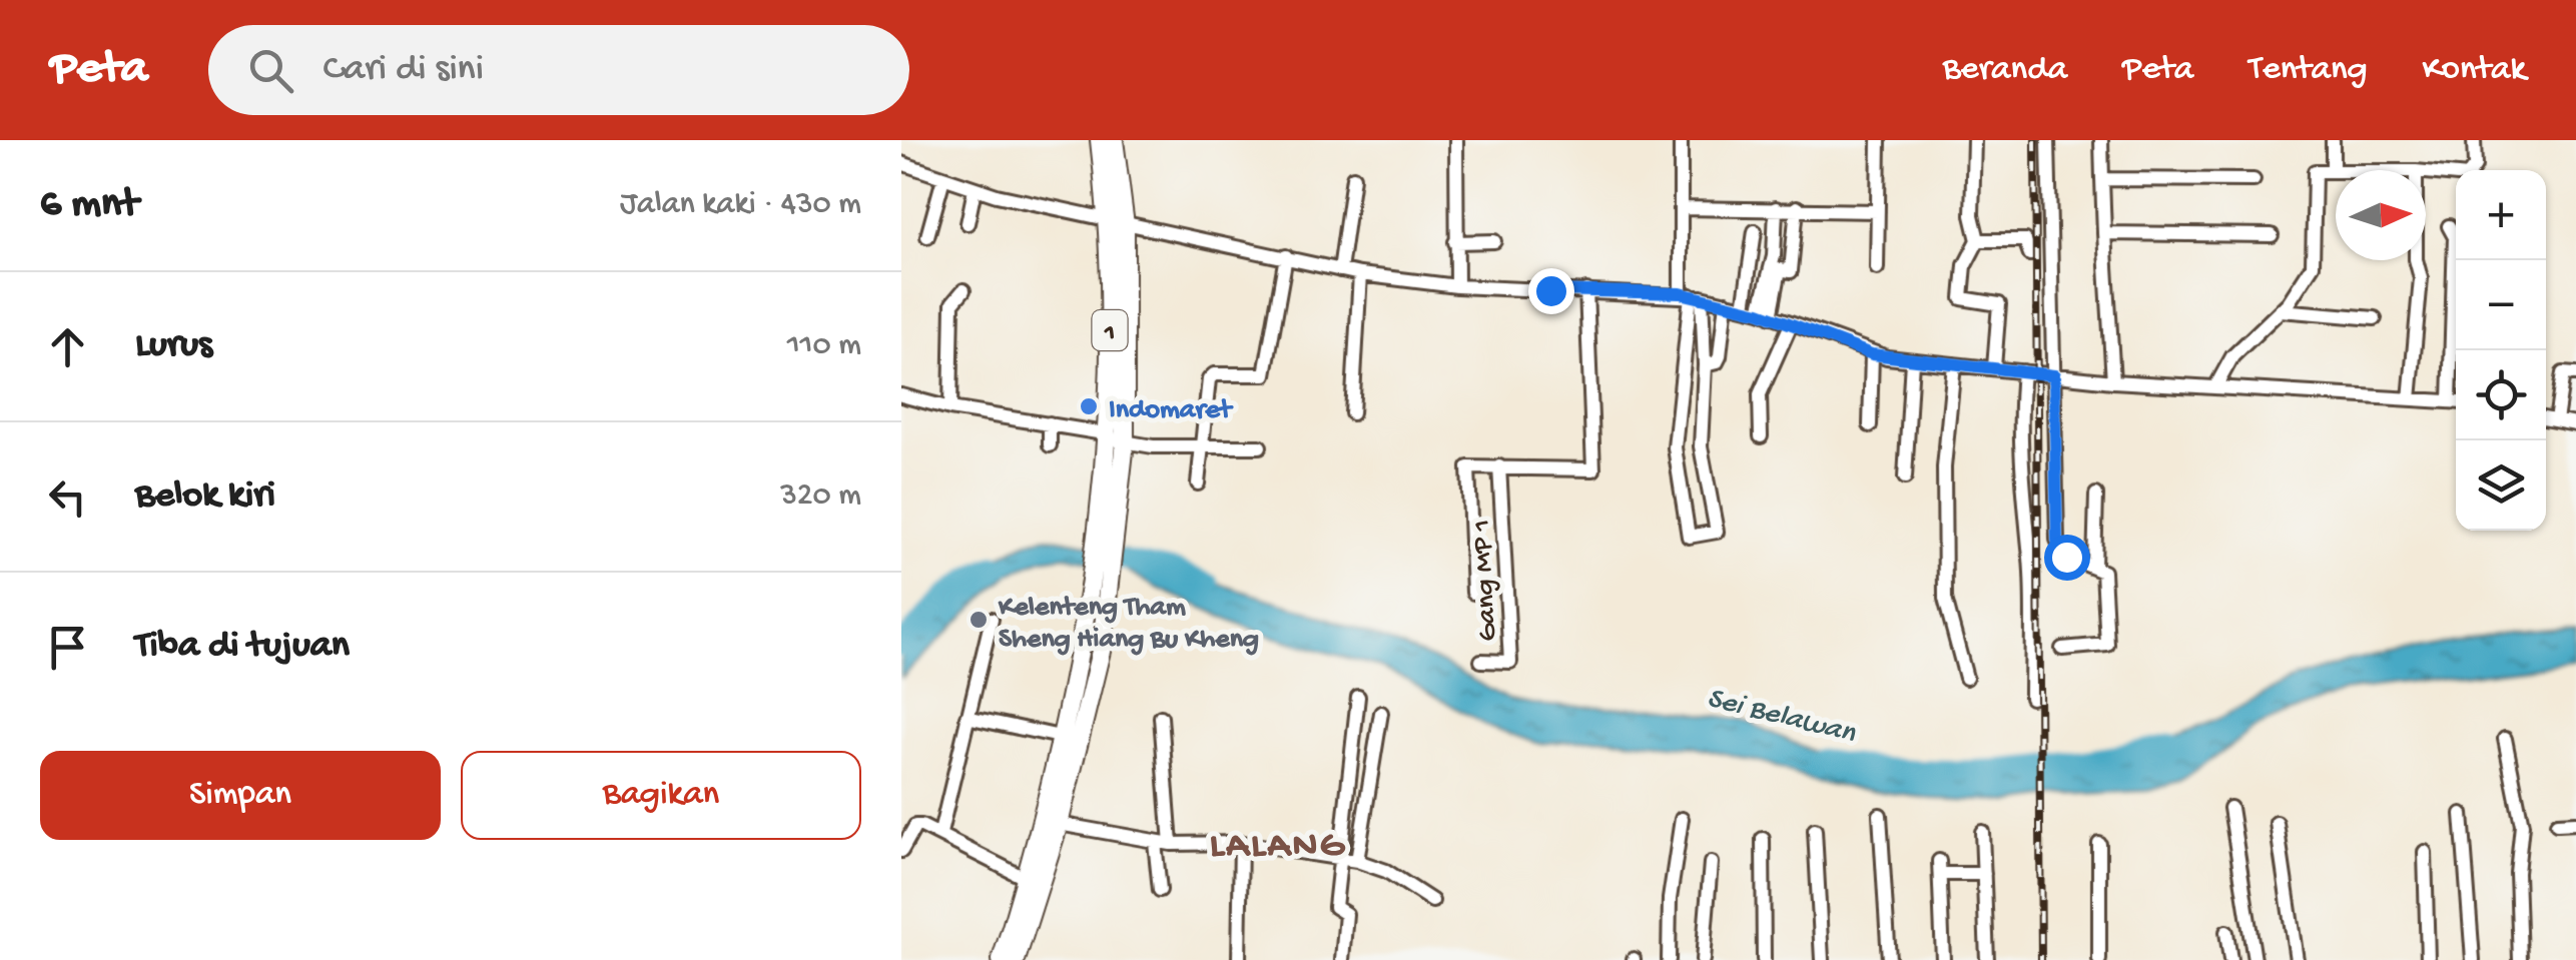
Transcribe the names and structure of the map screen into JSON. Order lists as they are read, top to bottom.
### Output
{
  "streets": {
    "highway": ["1"],
    "street": ["Gang MP 1"]
  },
  "districts": ["LALANG"],
  "water": ["Sei Belawan"],
  "places": ["Indomaret", "Kelenteng Tham Sheng Hiang Bu Kheng"],
  "north": "right",
  "page": {
    "header": "Peta",
    "search": "Cari di sini",
    "nav": [
      "Beranda",
      "Peta",
      "Tentang",
      "Kontak"
    ],
    "heading": ["6 mnt", "Jalan kaki · 430 m"],
    "map_buttons": ["+", "−"],
    "list": [
      ["Lurus", "110 m"],
      ["Belok kiri", "320 m"],
      "Tiba di tujuan"
    ],
    "buttons": ["Simpan", "Bagikan"]
  }
}
